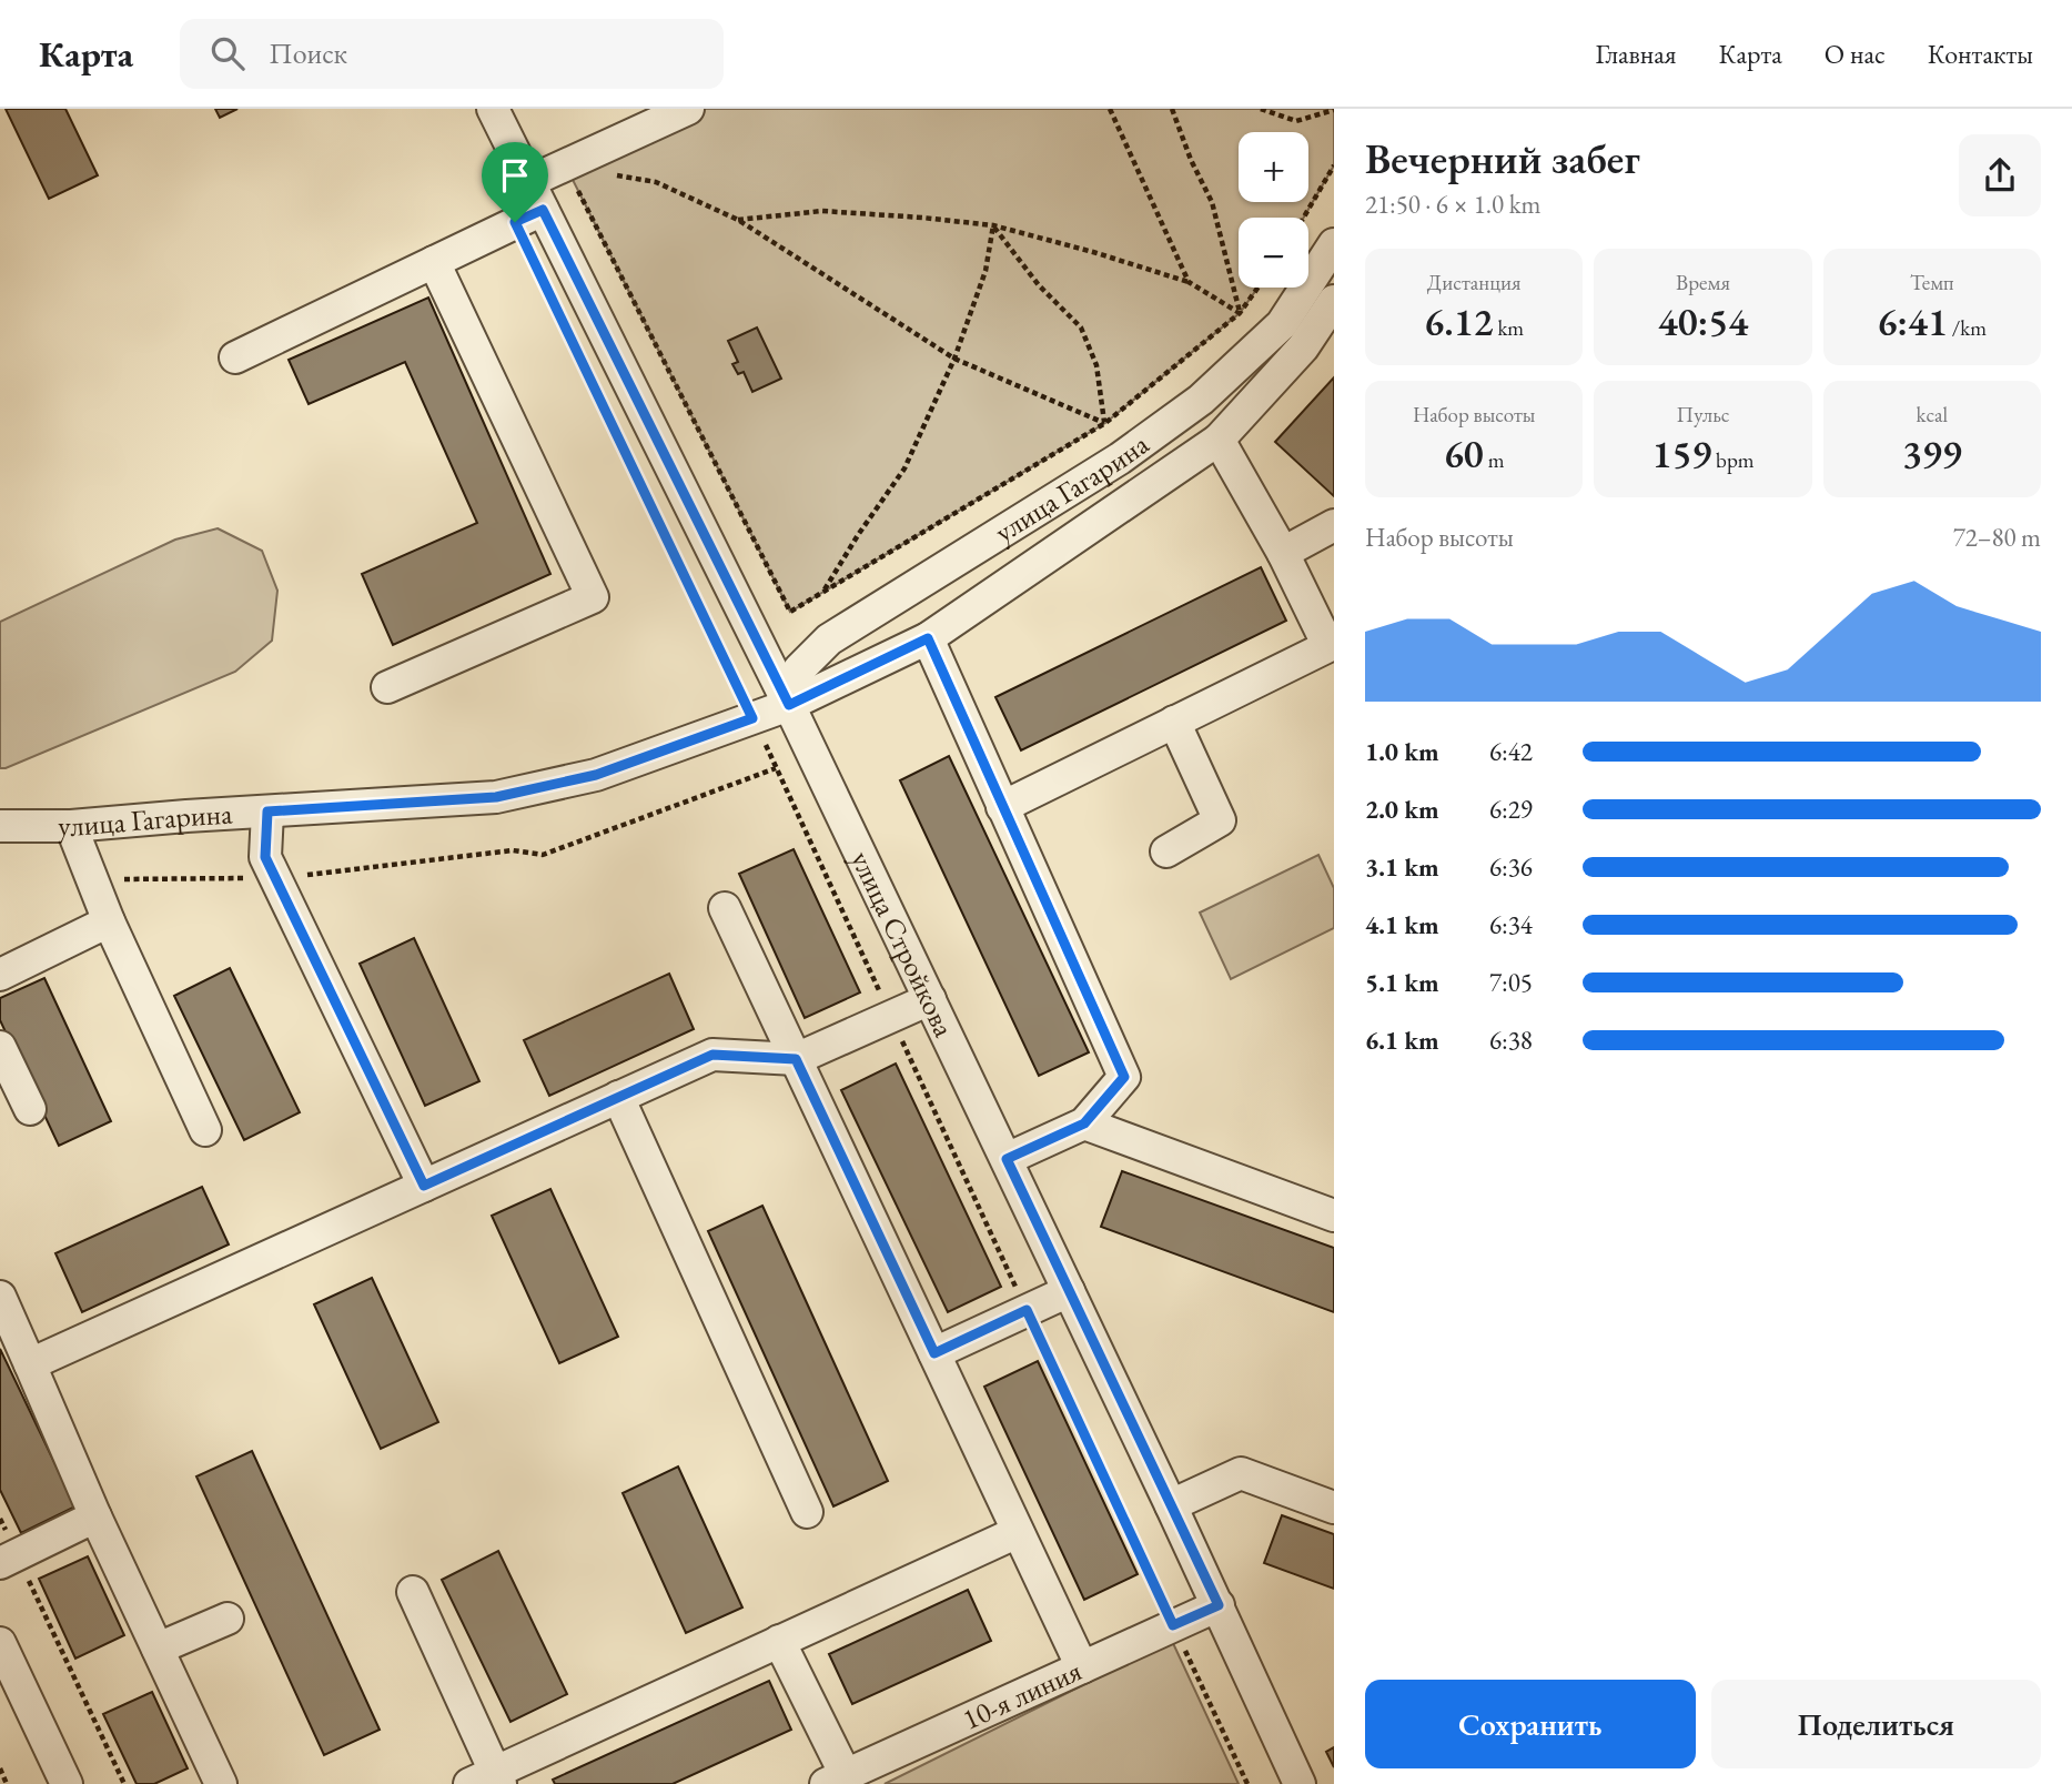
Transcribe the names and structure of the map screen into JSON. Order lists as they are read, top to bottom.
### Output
{
  "streets": {
    "street": ["улица Гагарина", "улица Стройкова", "10-я линия"]
  },
  "crossings": [
    ["улица Гагарина", "улица Стройкова"],
    ["улица Стройкова", "10-я линия"]
  ],
  "page": {
    "header": "Карта",
    "search": "Поиск",
    "nav": [
      "Главная",
      "Карта",
      "О нас",
      "Контакты"
    ],
    "heading": ["Вечерний забег", "21:50 · 6 × 1.0 km"],
    "map_buttons": ["+", "−"],
    "stats": [
      ["Дистанция", "6.12 km"],
      ["Время", "40:54"],
      ["Темп", "6:41 /km"],
      ["Набор высоты", "60 m"],
      ["Пульс", "159 bpm"],
      ["kcal", "399"]
    ],
    "chart": ["Набор высоты", "72–80 m"],
    "list": [
      {
        "name": "1.0 km",
        "note": "6:42"
      },
      {
        "name": "2.0 km",
        "note": "6:29"
      },
      {
        "name": "3.1 km",
        "note": "6:36"
      },
      {
        "name": "4.1 km",
        "note": "6:34"
      },
      {
        "name": "5.1 km",
        "note": "7:05"
      },
      {
        "name": "6.1 km",
        "note": "6:38"
      }
    ],
    "buttons": ["Сохранить", "Поделиться"]
  }
}
